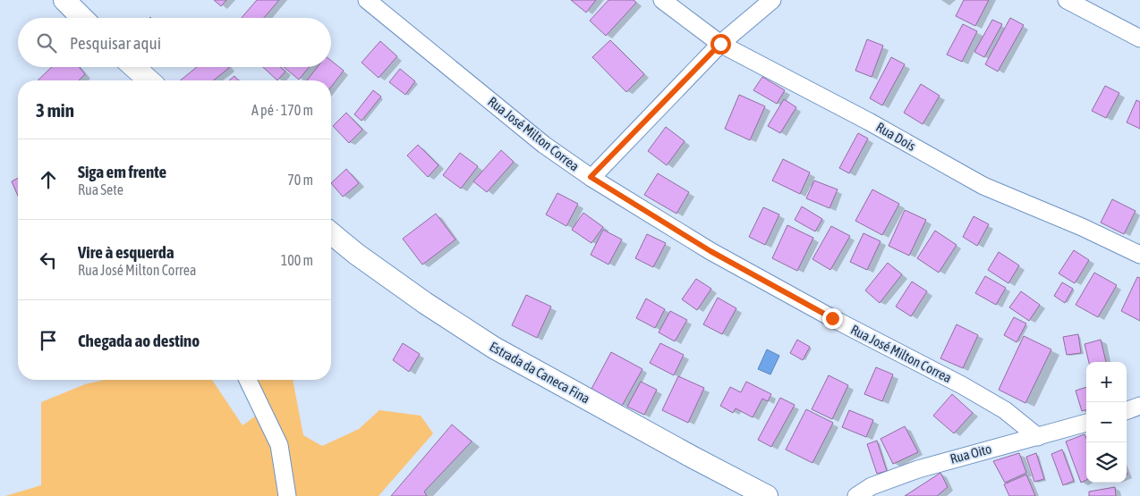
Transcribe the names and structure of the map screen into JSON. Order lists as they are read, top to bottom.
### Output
{
  "streets": {
    "street": [
      "Rua José Milton Correa",
      "Rua Dois",
      "Estrada da Caneca Fina",
      "Rua Oito"
    ]
  },
  "crossings": [
    ["Rua José Milton Correa", "Rua Oito"]
  ],
  "page": {
    "search": "Pesquisar aqui",
    "heading": ["3 min", "A pé · 170 m"],
    "list": [
      ["Siga em frente", "Rua Sete", "70 m"],
      ["Vire à esquerda", "Rua José Milton Correa", "100 m"],
      "Chegada ao destino"
    ],
    "map_buttons": ["+", "−"]
  }
}
